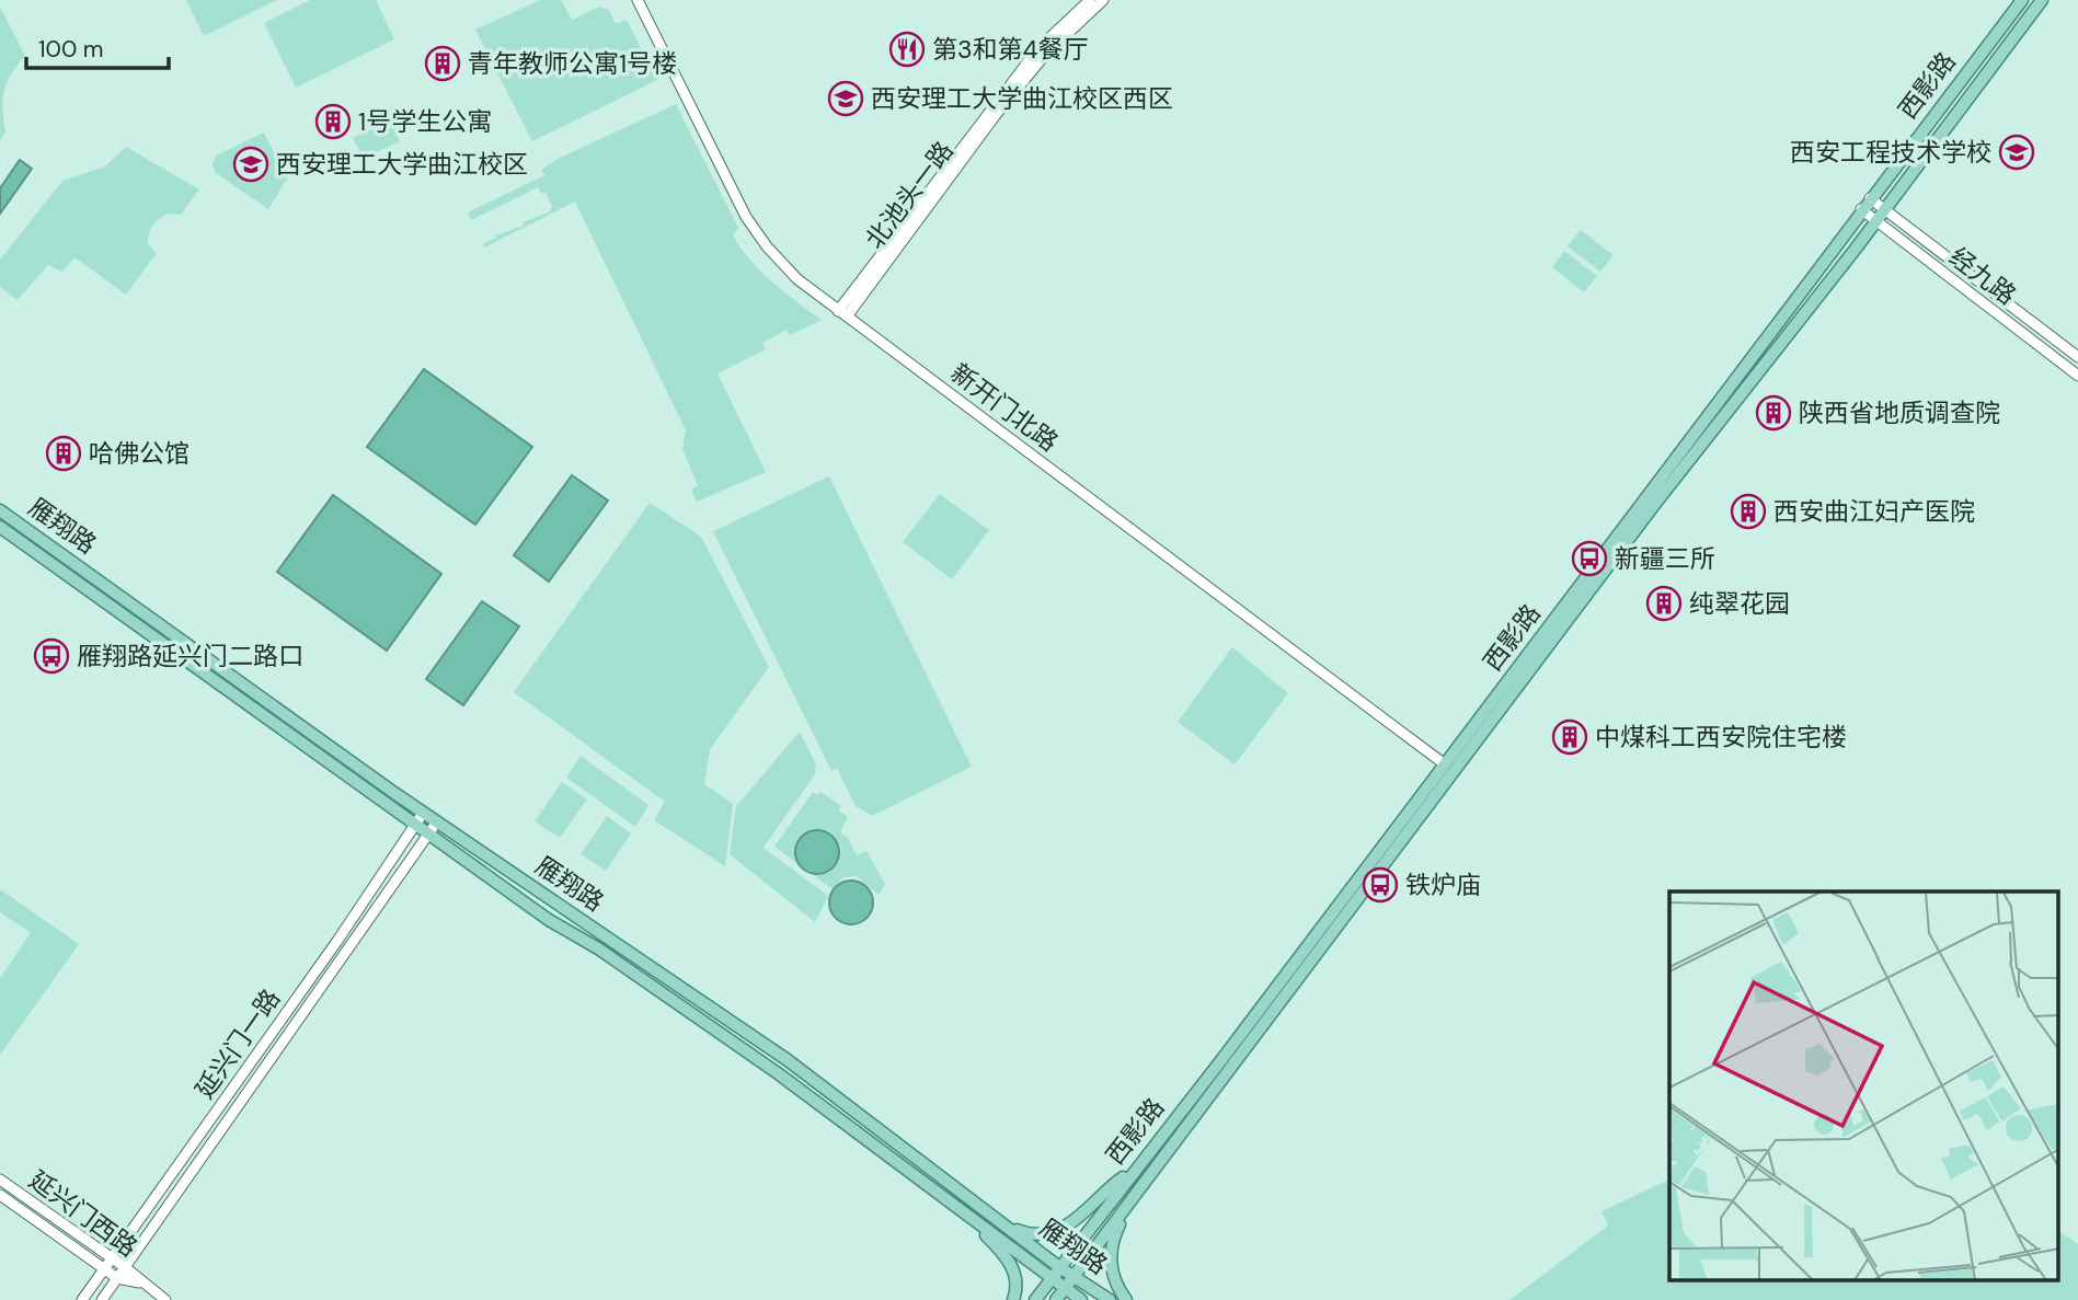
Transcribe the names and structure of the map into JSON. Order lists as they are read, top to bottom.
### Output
{
  "streets": {
    "main road": ["西影路", "雁翔路"],
    "street": [
      "北池头一路",
      "经九路",
      "新开门北路",
      "延兴门一路",
      "延兴门西路"
    ]
  },
  "crossings": [
    ["西影路", "经九路"],
    ["西影路", "新开门北路"],
    ["西影路", "雁翔路"],
    ["北池头一路", "新开门北路"],
    ["雁翔路", "延兴门一路"],
    ["延兴门一路", "延兴门西路"]
  ],
  "places": {
    "restaurant": ["第3和第4餐厅"],
    "building": [
      "青年教师公寓1号楼",
      "1号学生公寓",
      "陕西省地质调查院",
      "哈佛公馆",
      "西安曲江妇产医院",
      "纯翠花园",
      "中煤科工西安院住宅楼"
    ],
    "school or university": ["西安理工大学曲江校区西区", "西安工程技术学校", "西安理工大学曲江校区"],
    "bus stop": ["新疆三所", "雁翔路延兴门二路口", "铁炉庙"]
  },
  "scale_bar": "100 m"
}
